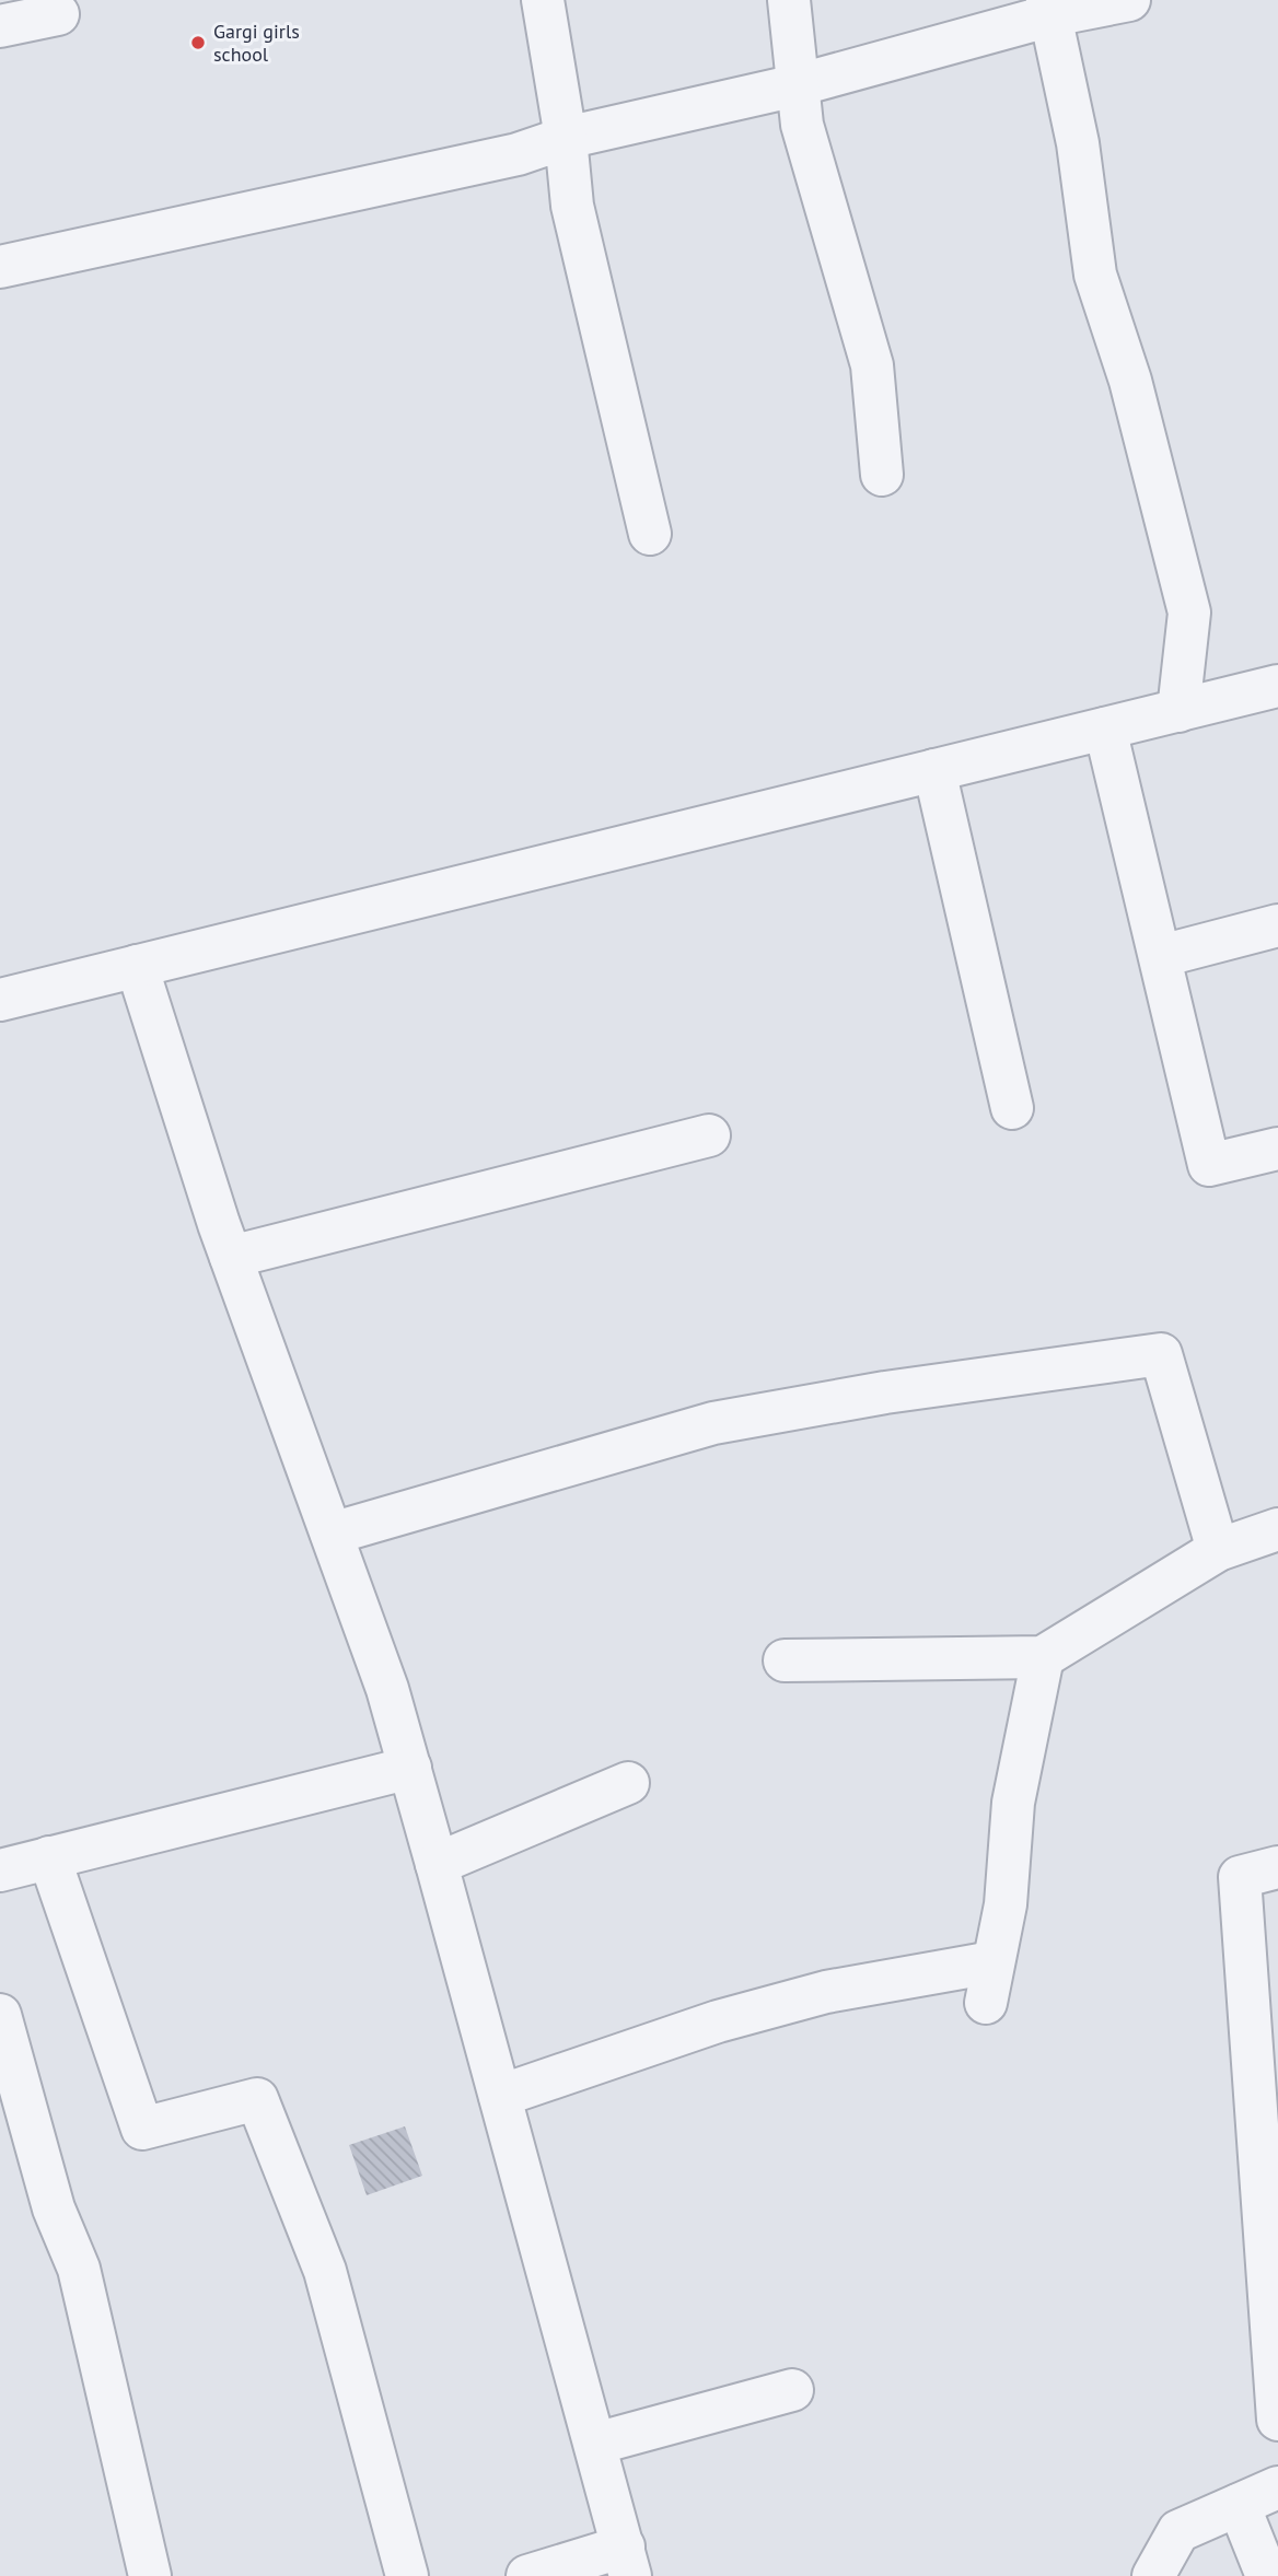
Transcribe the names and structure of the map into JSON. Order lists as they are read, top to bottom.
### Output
{
  "places": ["Gargi girls school"]
}
